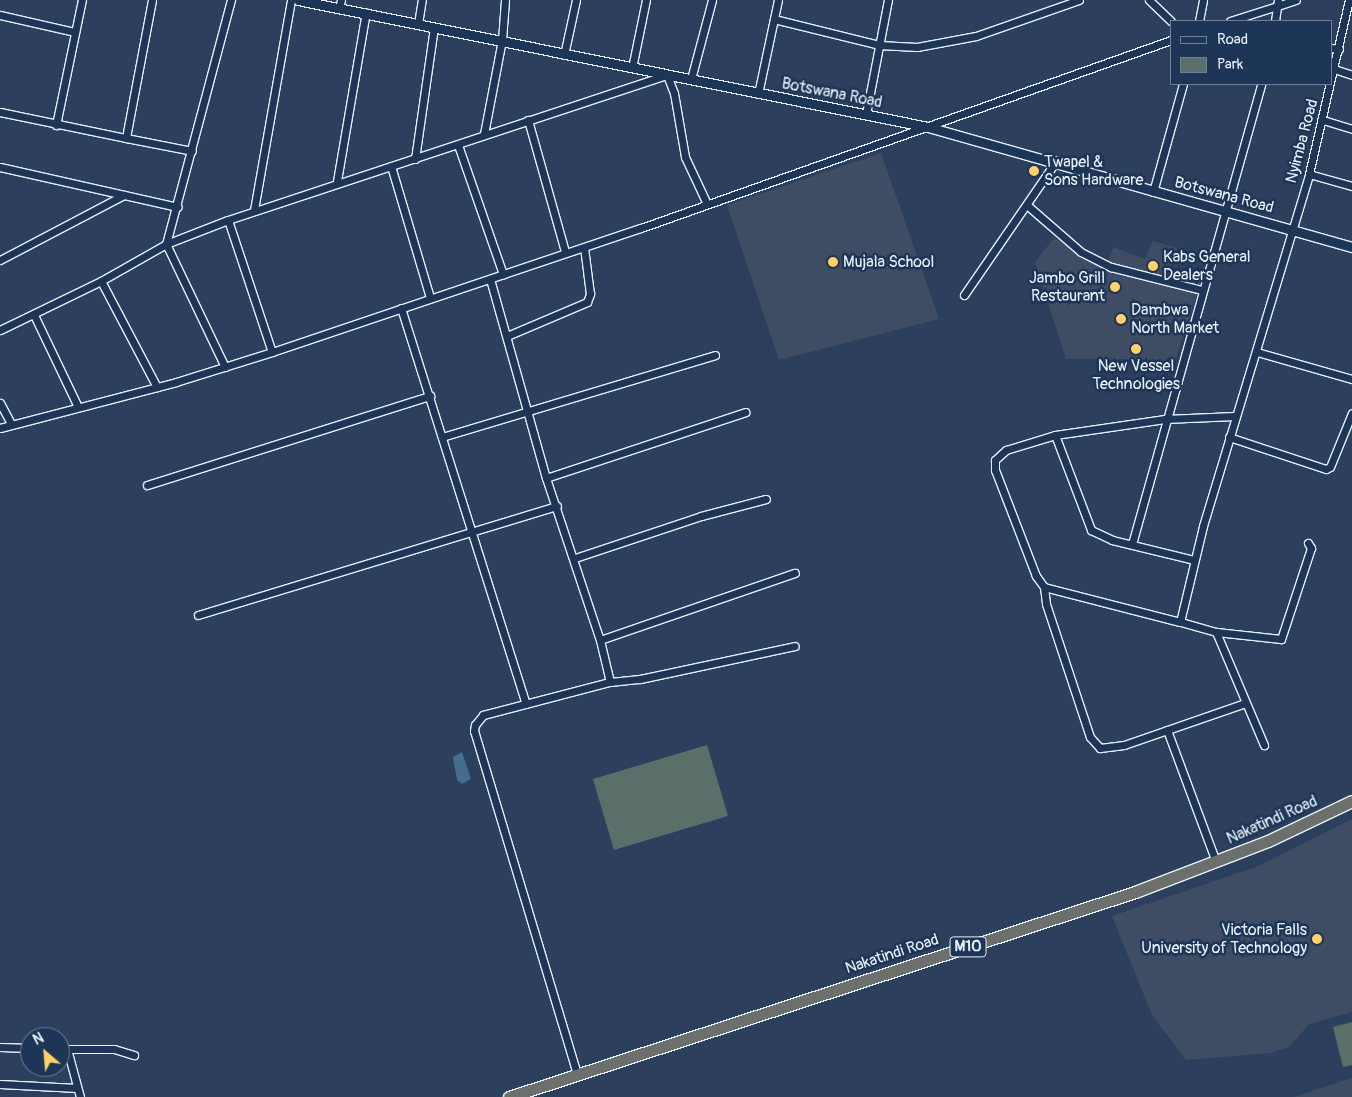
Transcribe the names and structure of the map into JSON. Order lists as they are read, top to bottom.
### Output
{
  "streets": {
    "highway": ["Nakatindi Road", "M10"],
    "street": ["Botswana Road", "Nyimba Road"]
  },
  "crossings": [
    ["Botswana Road", "Nyimba Road"],
    ["Nakatindi Road", "M10"]
  ],
  "places": [
    "Twapel & Sons Hardware",
    "Mujala School",
    "Kabs General Dealers",
    "Jambo Grill Restaurant",
    "Dambwa North Market",
    "New Vessel Technologies",
    "Victoria Falls University of Technology"
  ],
  "legend": ["Road", "Park"],
  "north": "top left"
}
